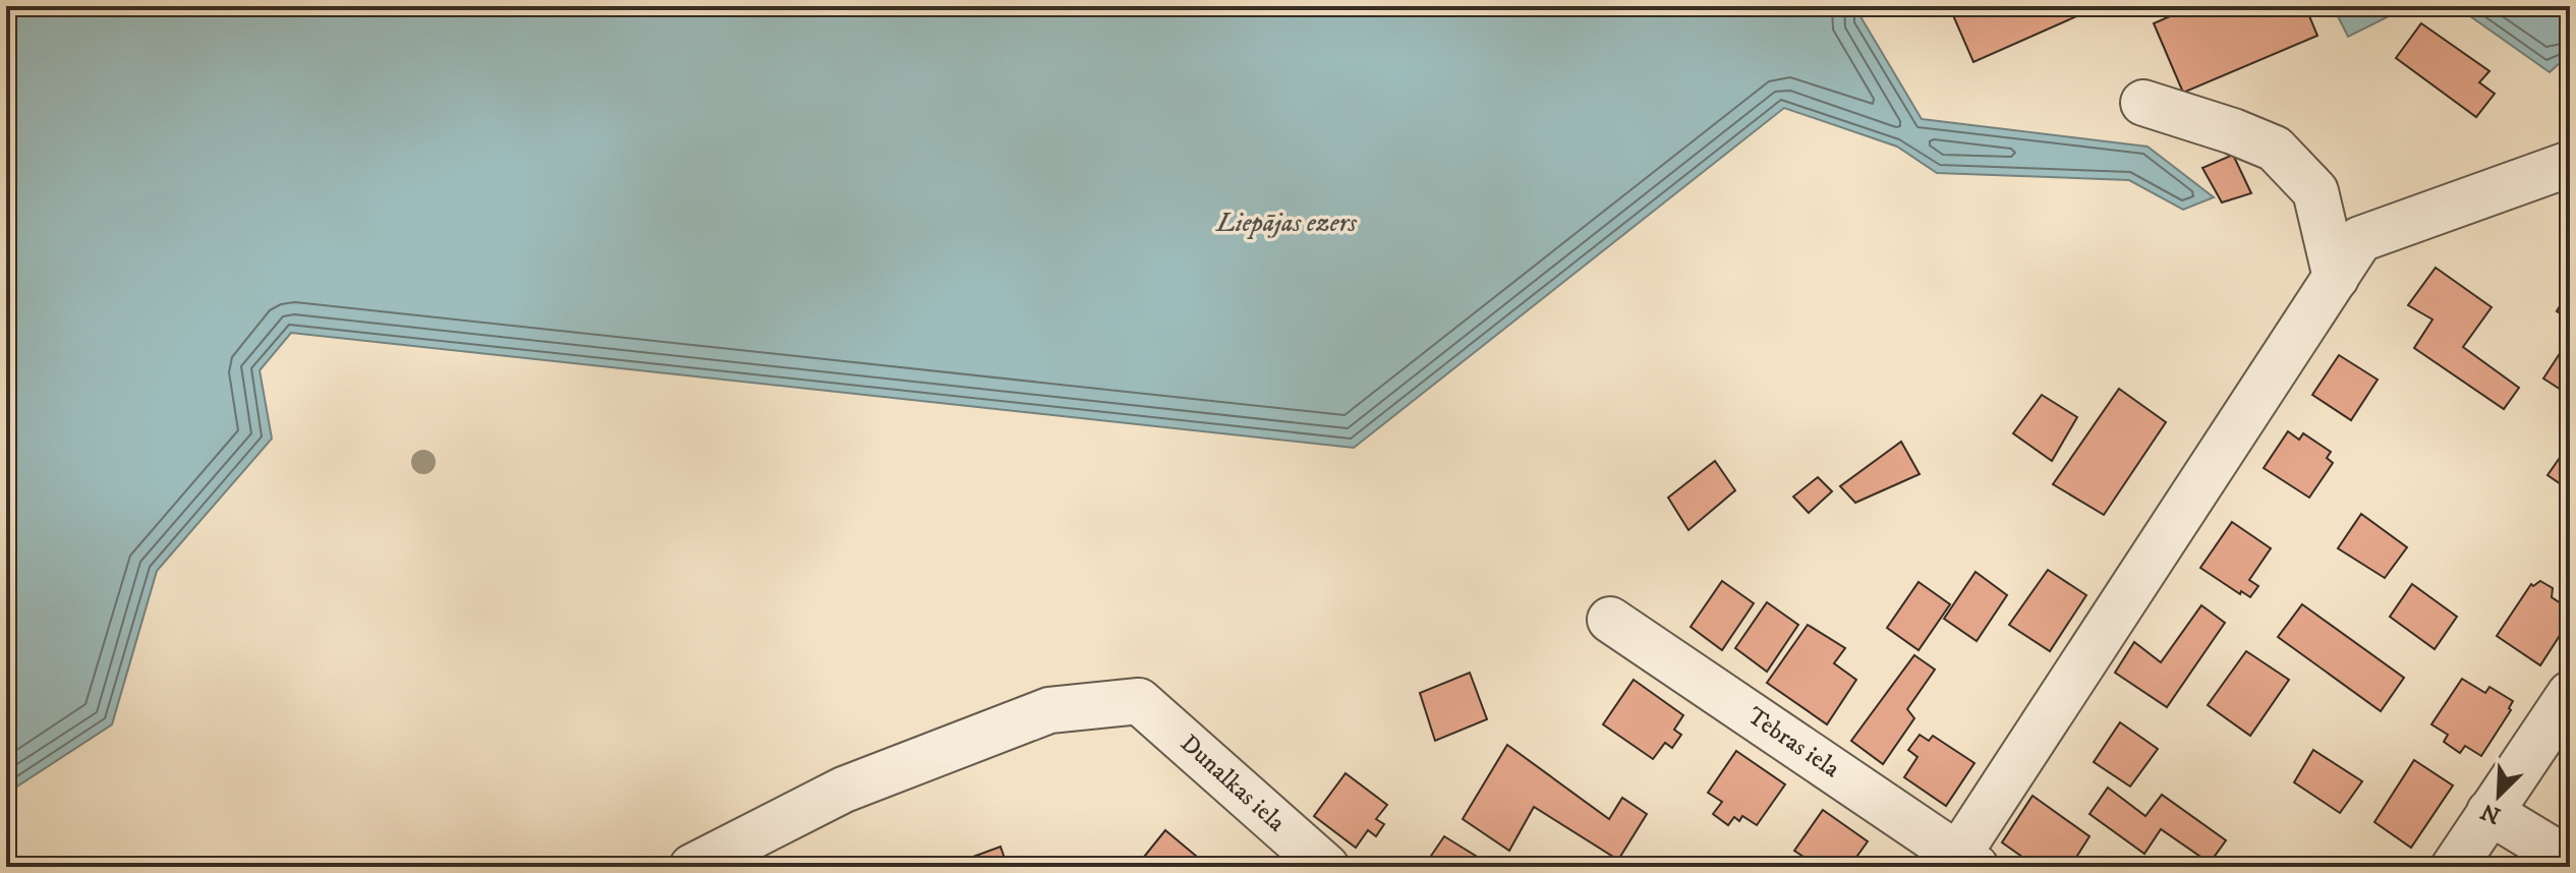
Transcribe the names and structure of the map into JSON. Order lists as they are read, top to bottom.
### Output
{
  "streets": {
    "street": ["Tebras iela", "Dunalkas iela"]
  },
  "water": ["Liepājas ezers"],
  "north": "bottom left"
}
